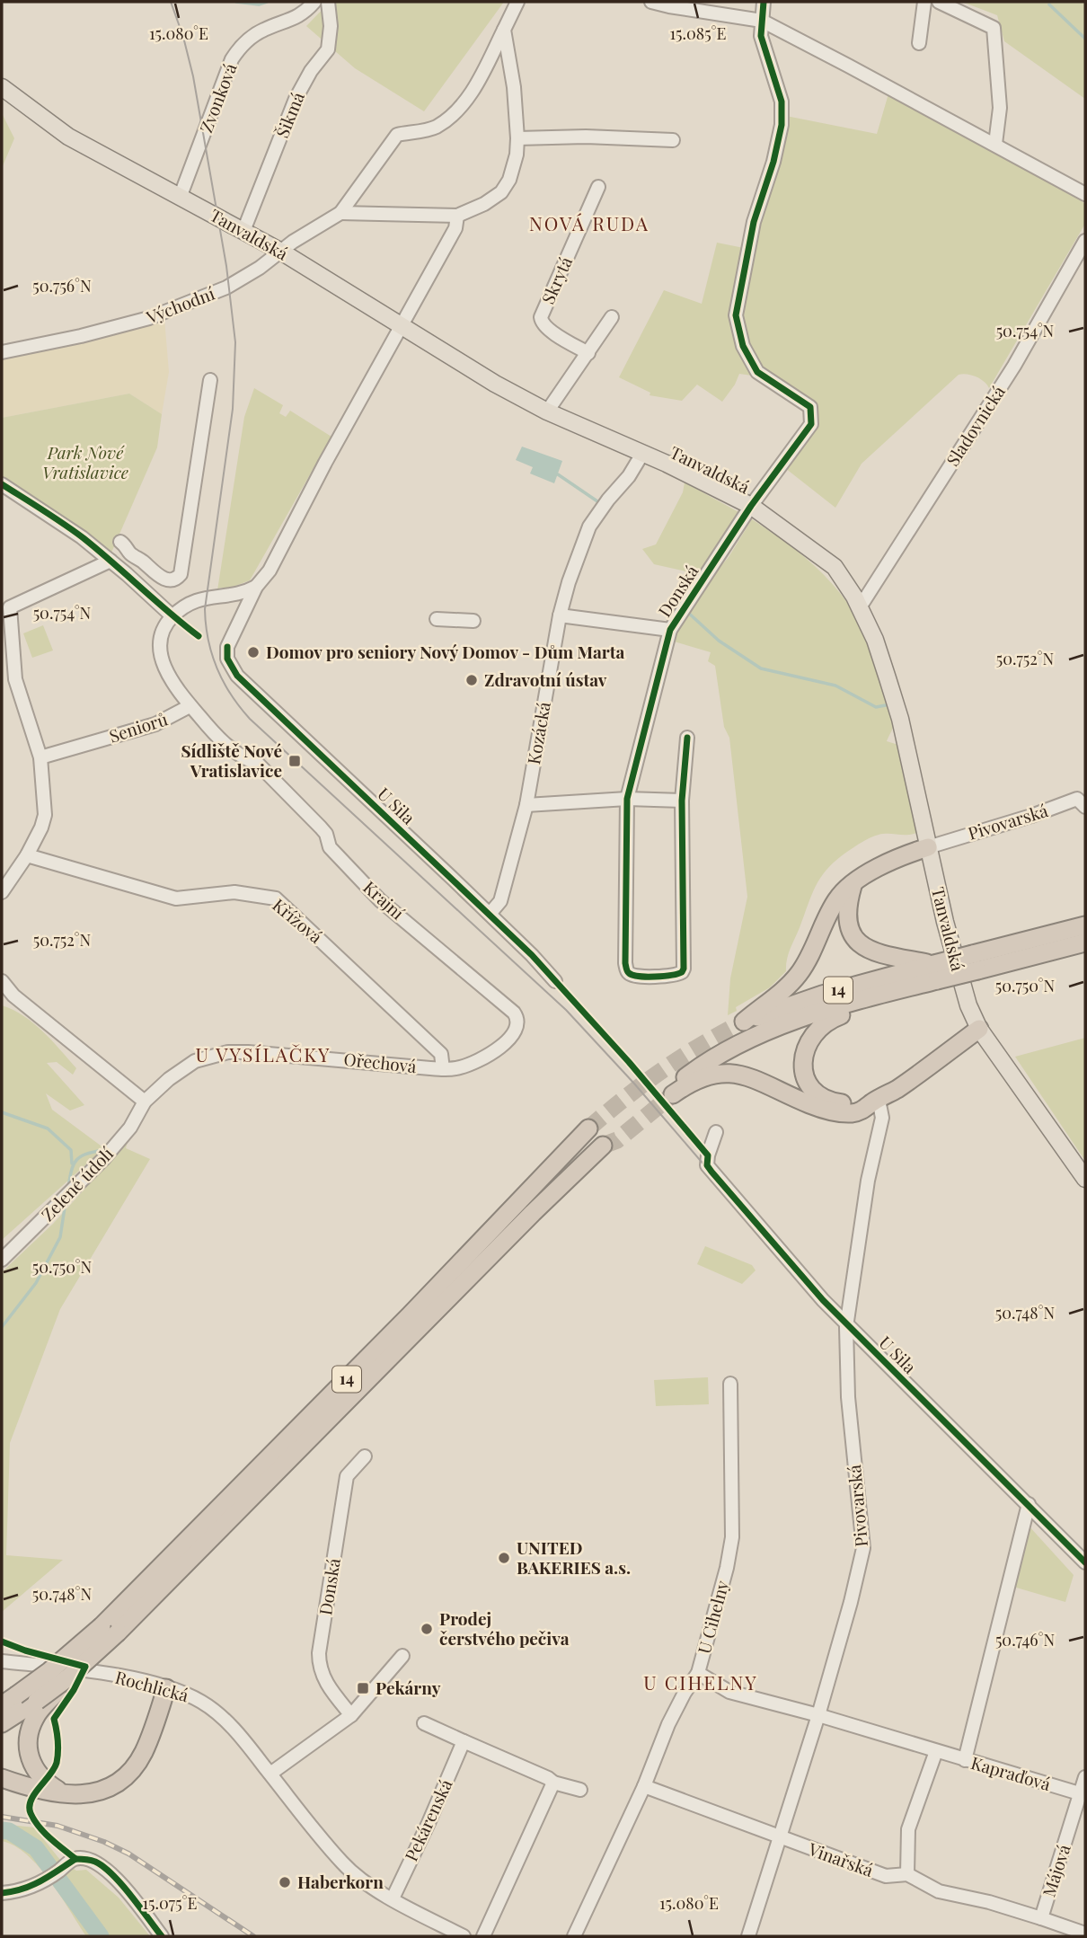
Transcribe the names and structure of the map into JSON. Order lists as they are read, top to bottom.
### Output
{
  "streets": {
    "highway": ["14"],
    "main road": ["Tanvaldská"],
    "street": [
      "Zvonková",
      "Šikmá",
      "Skrytá",
      "Východní",
      "Sladovnická",
      "Donská",
      "Seniorů",
      "Kozácká",
      "U Sila",
      "Pivovarská",
      "Krajní",
      "Křížová",
      "Ořechová",
      "Zelené údolí",
      "U Cihelny",
      "Rochlická",
      "Kapraďová",
      "Pekárenská",
      "Vinařská",
      "Májová"
    ]
  },
  "crossings": [
    ["Zvonková", "Tanvaldská"],
    ["Šikmá", "Tanvaldská"],
    ["Tanvaldská", "Východní"],
    ["Tanvaldská", "Sladovnická"],
    ["Tanvaldská", "Donská"],
    ["Tanvaldská", "Kozácká"],
    ["Tanvaldská", "Pivovarská"],
    ["Donská", "Kozácká"],
    ["Seniorů", "Krajní"],
    ["Kozácká", "U Sila"],
    ["U Sila", "Pivovarská"],
    ["Pivovarská", "14"],
    ["Pivovarská", "Kapraďová"],
    ["Pivovarská", "Vinařská"],
    ["Krajní", "Křížová"],
    ["Krajní", "Ořechová"],
    ["Křížová", "Ořechová"],
    ["Ořechová", "Zelené údolí"],
    ["U Cihelny", "Kapraďová"],
    ["U Cihelny", "Vinařská"],
    ["Rochlická", "Pekárenská"],
    ["Kapraďová", "Májová"],
    ["Vinařská", "Májová"]
  ],
  "districts": ["NOVÁ RUDA", "U VYSÍLAČKY", "U CIHELNY"],
  "parks": ["Park Nové Vratislavice"],
  "places": {
    "other": [
      "Domov pro seniory Nový Domov - Dům Marta",
      "Zdravotní ústav",
      "UNITED BAKERIES a.s.",
      "Prodej čerstvého pečiva",
      "Haberkorn"
    ],
    "transit": ["Sídliště Nové Vratislavice", "Pekárny"]
  },
  "coordinates": [
    "15.080°E",
    "15.085°E",
    "50.756°N",
    "50.754°N",
    "50.752°N",
    "50.750°N",
    "50.748°N",
    "50.746°N",
    "15.075°E"
  ]
}
